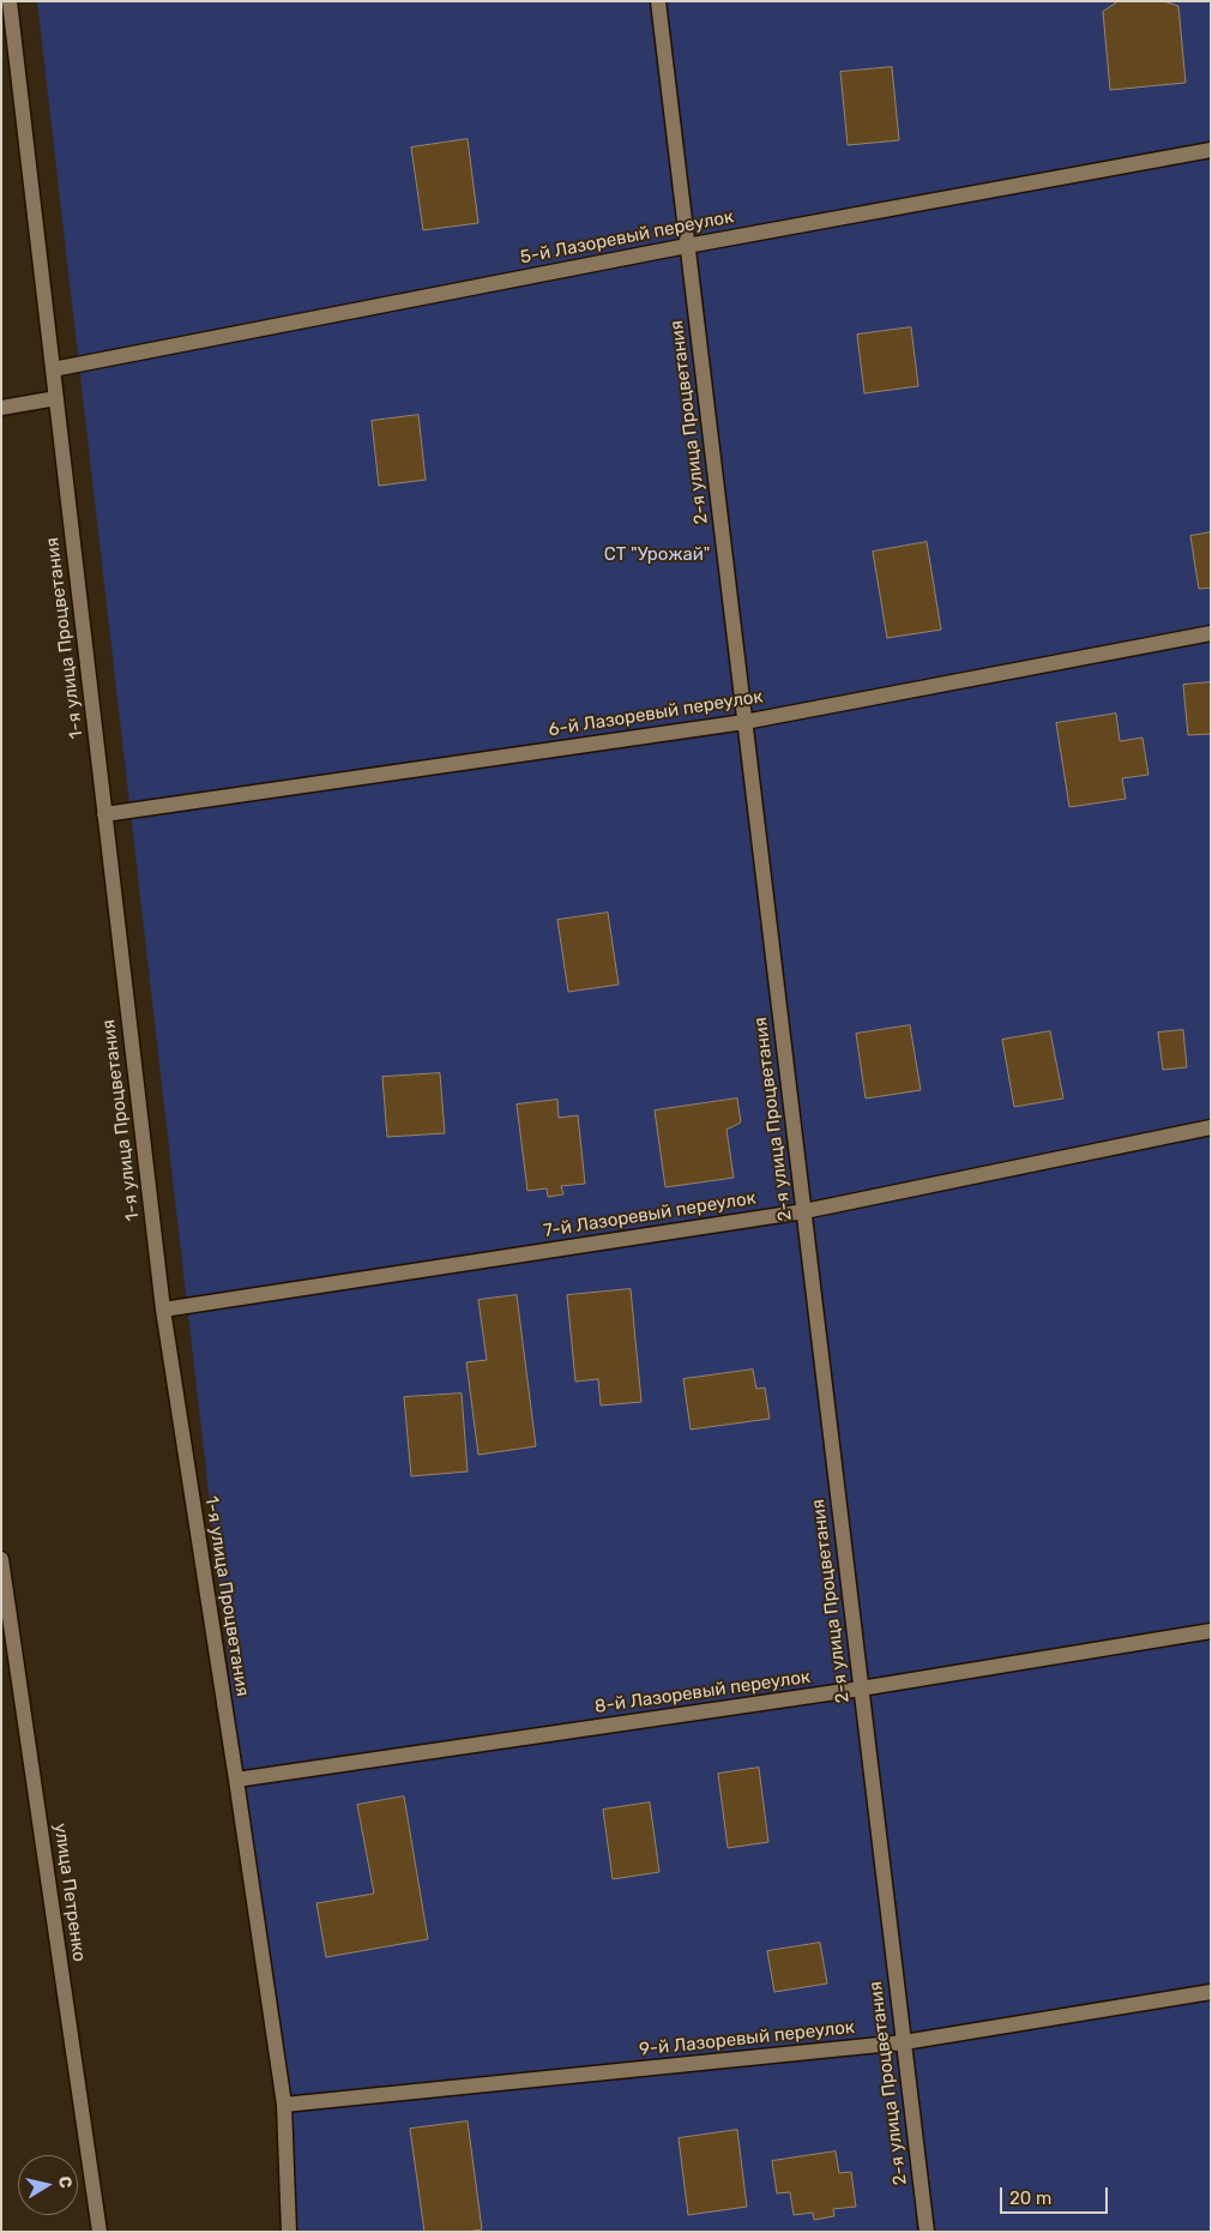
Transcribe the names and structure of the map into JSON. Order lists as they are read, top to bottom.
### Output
{
  "streets": {
    "street": [
      "5-й Лазоревый переулок",
      "2-я улица Процветания",
      "1-я улица Процветания",
      "6-й Лазоревый переулок",
      "7-й Лазоревый переулок",
      "8-й Лазоревый переулок",
      "улица Петренко",
      "9-й Лазоревый переулок"
    ]
  },
  "crossings": [
    ["5-й Лазоревый переулок", "2-я улица Процветания"],
    ["5-й Лазоревый переулок", "1-я улица Процветания"],
    ["2-я улица Процветания", "6-й Лазоревый переулок"],
    ["2-я улица Процветания", "7-й Лазоревый переулок"],
    ["2-я улица Процветания", "8-й Лазоревый переулок"],
    ["2-я улица Процветания", "9-й Лазоревый переулок"],
    ["1-я улица Процветания", "6-й Лазоревый переулок"],
    ["1-я улица Процветания", "7-й Лазоревый переулок"],
    ["1-я улица Процветания", "8-й Лазоревый переулок"],
    ["1-я улица Процветания", "9-й Лазоревый переулок"]
  ],
  "parks": ["СТ \"Урожай\""],
  "scale_bar": "20 m",
  "north": "right"
}
